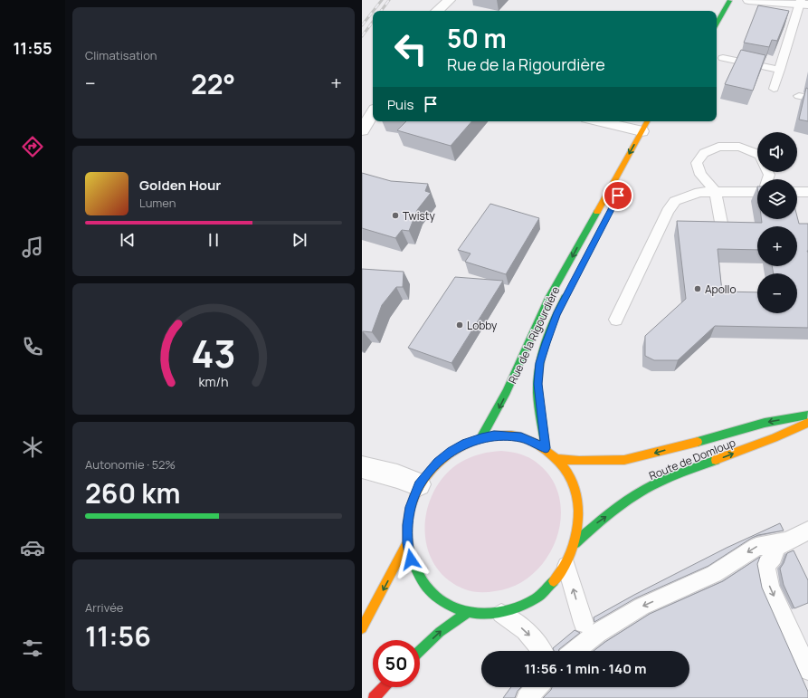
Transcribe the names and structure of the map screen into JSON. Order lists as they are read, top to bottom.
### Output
{
  "streets": {
    "main road": ["Rue de la Rigourdière", "Route de Domloup"]
  },
  "places": ["Twisty", "Apollo", "Lobby"],
  "page": {
    "tabs": "11:55",
    "tile": [
      "Climatisation",
      ["Autonomie · 52%", "260 km"],
      ["Arrivée", "11:56"]
    ],
    "turn": ["50 m", "Rue de la Rigourdière"],
    "heat": ["−", "22°", "+"],
    "then": "Puis",
    "map_buttons": ["+", "−"],
    "song": ["Golden Hour", "Lumen"],
    "limit": "50",
    "trip": "11:56 · 1 min · 140 m",
    "gauge": ["43", "km/h"]
  }
}
